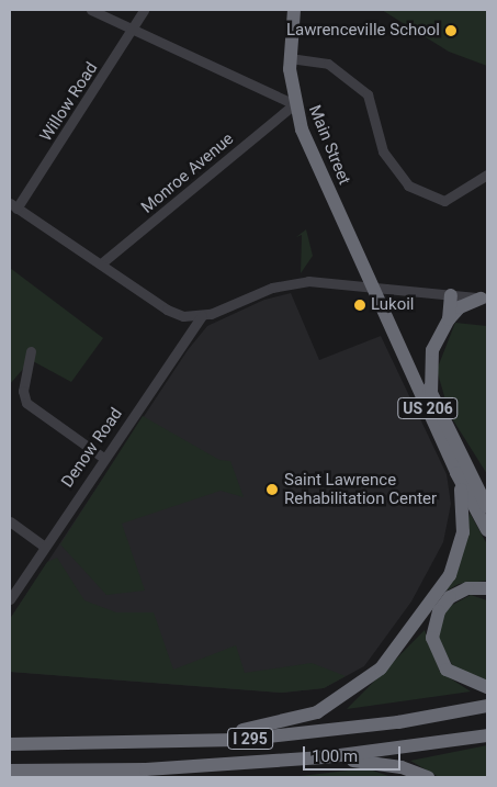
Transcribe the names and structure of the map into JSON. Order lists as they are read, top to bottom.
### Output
{
  "streets": {
    "highway": ["Main Street", "US 206", "I 295"],
    "street": ["Willow Road", "Monroe Avenue", "Denow Road"]
  },
  "crossings": [
    ["Main Street", "Monroe Avenue"],
    ["Main Street", "US 206"]
  ],
  "places": ["Lawrenceville School", "Lukoil", "Saint Lawrence Rehabilitation Center"],
  "scale_bar": "100 m"
}
